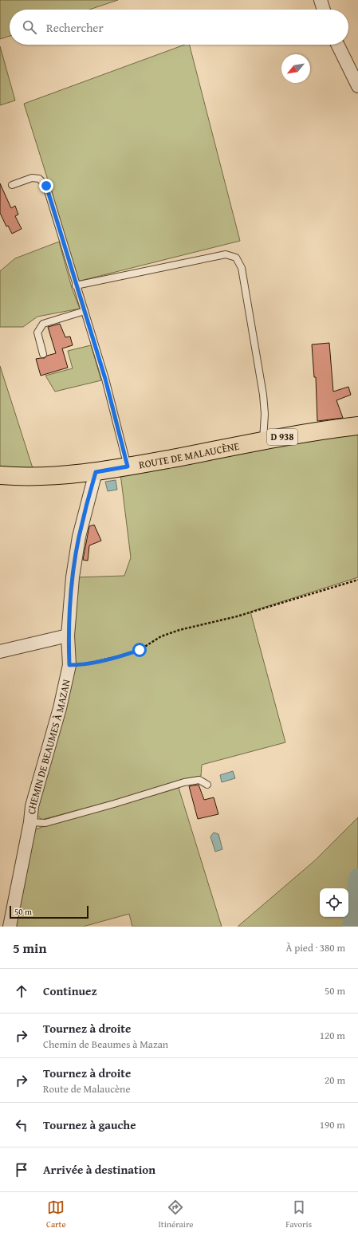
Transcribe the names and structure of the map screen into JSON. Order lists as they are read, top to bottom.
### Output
{
  "streets": {
    "main road": ["D 938", "ROUTE DE MALAUCÈNE"],
    "street": ["CHEMIN DE BEAUMES À MAZAN"]
  },
  "crossings": [
    ["ROUTE DE MALAUCÈNE", "CHEMIN DE BEAUMES À MAZAN"]
  ],
  "scale_bar": "50 m",
  "north": "bottom left",
  "page": {
    "search": "Rechercher",
    "scale": "50 m",
    "heading": ["5 min", "À pied · 380 m"],
    "list": [
      ["Continuez", "50 m"],
      ["Tournez à droite", "Chemin de Beaumes à Mazan", "120 m"],
      ["Tournez à droite", "Route de Malaucène", "20 m"],
      ["Tournez à gauche", "190 m"],
      "Arrivée à destination"
    ],
    "nav": ["Carte", "Itinéraire", "Favoris"]
  }
}
